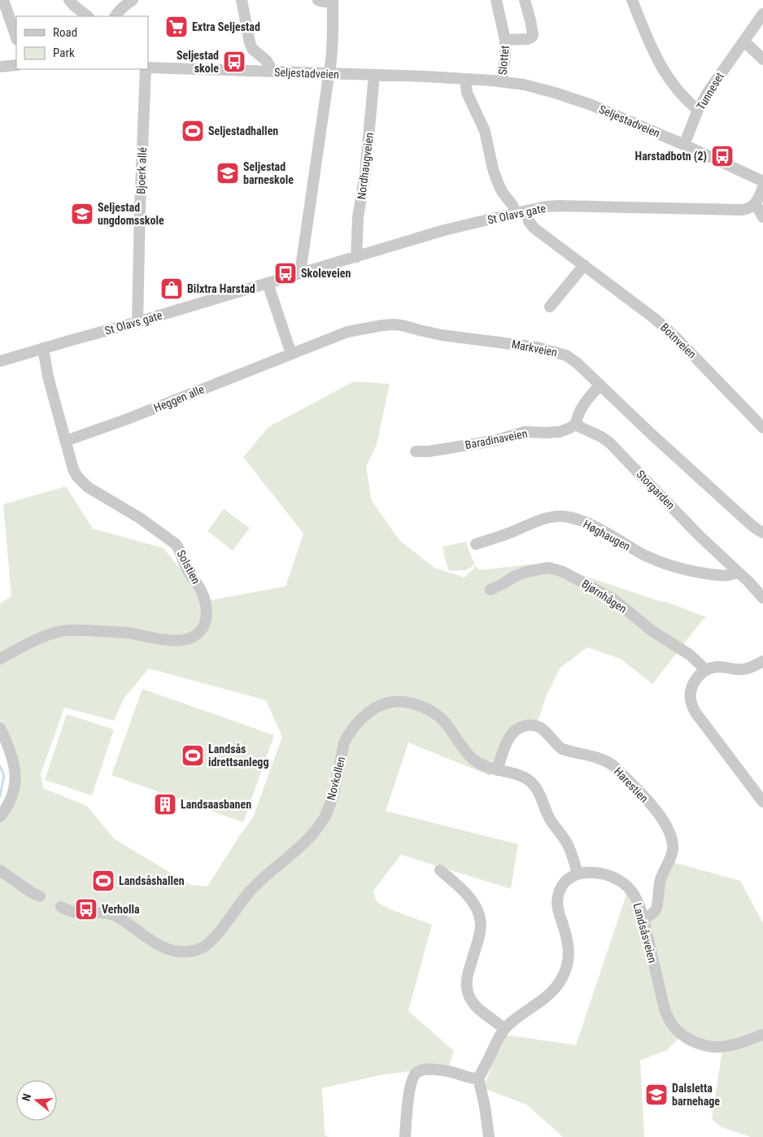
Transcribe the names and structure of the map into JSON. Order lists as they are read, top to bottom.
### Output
{
  "streets": {
    "street": [
      "Slottet",
      "Seljestadveien",
      "Tunneset",
      "Nordhaugveien",
      "Bjoerk allé",
      "St Olavs gate",
      "Botnveien",
      "Markveien",
      "Heggen alle",
      "Baradinaveien",
      "Storgarden",
      "Høghaugen",
      "Solstien",
      "Bjørnhågen",
      "Novkollen",
      "Harestien",
      "Landsåsveien"
    ]
  },
  "crossings": [
    ["Slottet", "Seljestadveien"],
    ["Seljestadveien", "Tunneset"],
    ["Seljestadveien", "Nordhaugveien"],
    ["Seljestadveien", "Botnveien"],
    ["Nordhaugveien", "St Olavs gate"],
    ["Bjoerk allé", "St Olavs gate"],
    ["St Olavs gate", "Botnveien"],
    ["St Olavs gate", "Solstien"],
    ["Markveien", "Heggen alle"],
    ["Heggen alle", "Solstien"],
    ["Baradinaveien", "Storgarden"],
    ["Storgarden", "Høghaugen"],
    ["Novkollen", "Harestien"],
    ["Novkollen", "Landsåsveien"],
    ["Harestien", "Landsåsveien"]
  ],
  "places": {
    "supermarket": ["Extra Seljestad"],
    "bus stop": [
      "Seljestad skole",
      "Harstadbotn (2)",
      "Skoleveien",
      "Verholla"
    ],
    "sports": ["Seljestadhallen", "Landsås idrettsanlegg", "Landsåshallen"],
    "school or university": ["Seljestad barneskole", "Seljestad ungdomsskole", "Dalsletta barnehage"],
    "shop": ["Bilxtra Harstad"],
    "building": ["Landsaasbanen"]
  },
  "legend": ["Road", "Park"],
  "north": "left"
}
